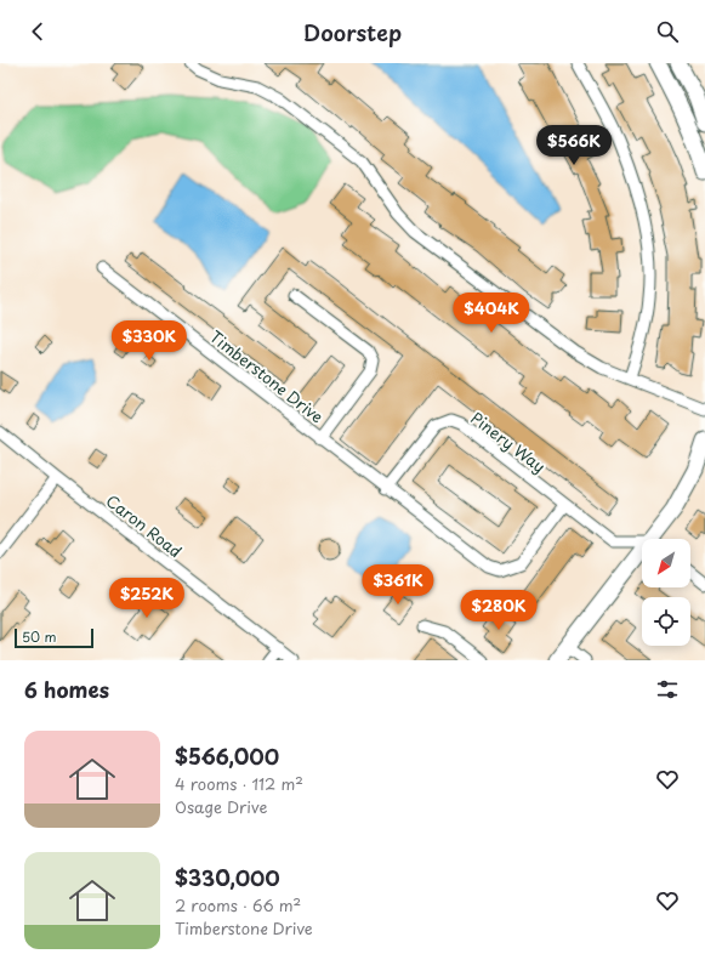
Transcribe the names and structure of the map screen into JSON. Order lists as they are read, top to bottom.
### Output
{
  "streets": {
    "street": ["Timberstone Drive", "Pinery Way", "Caron Road"]
  },
  "scale_bar": "50 m",
  "north": "bottom left",
  "page": {
    "header": "Doorstep",
    "price": [
      "$566K",
      "$404K",
      "$330K",
      "$361K",
      "$252K",
      "$280K"
    ],
    "scale": "50 m",
    "heading": "6 homes",
    "list": [
      {
        "name": "$566,000",
        "note": "4 rooms · 112 m² · Osage Drive"
      },
      {
        "name": "$330,000",
        "note": "2 rooms · 66 m² · Timberstone Drive"
      }
    ]
  }
}
